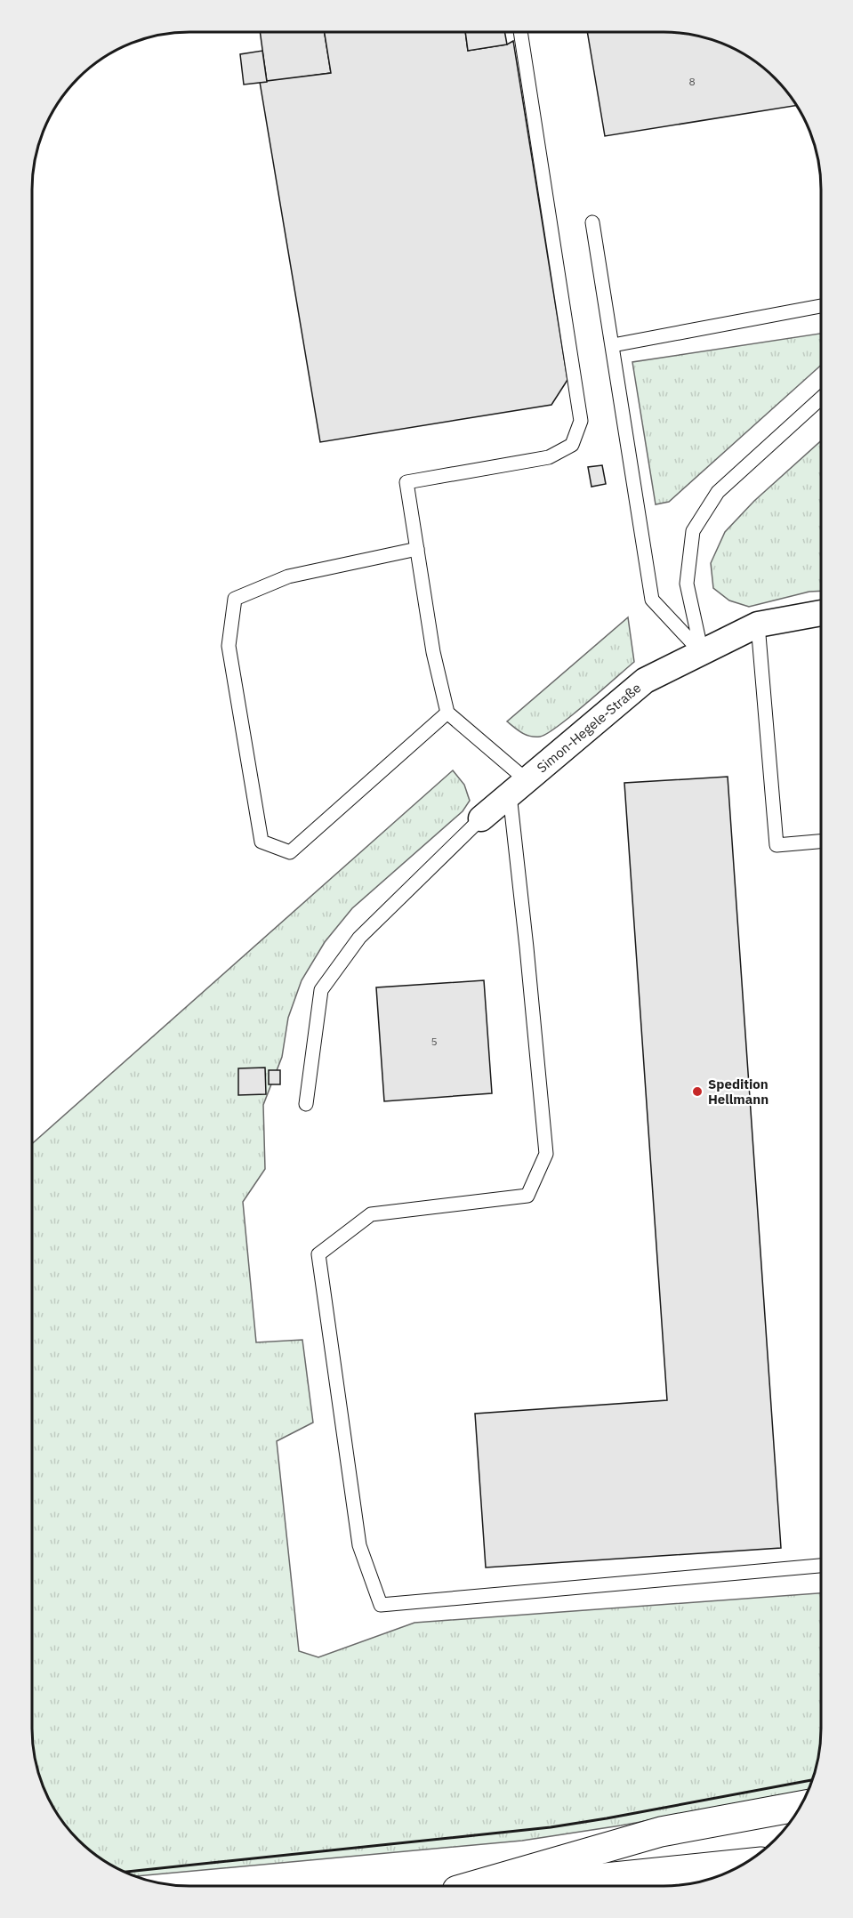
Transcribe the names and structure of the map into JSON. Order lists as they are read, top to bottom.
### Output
{
  "streets": {
    "street": ["Simon-Hegele-Straße"]
  },
  "places": ["Spedition Hellmann"],
  "house_numbers": ["8", "5"]
}
